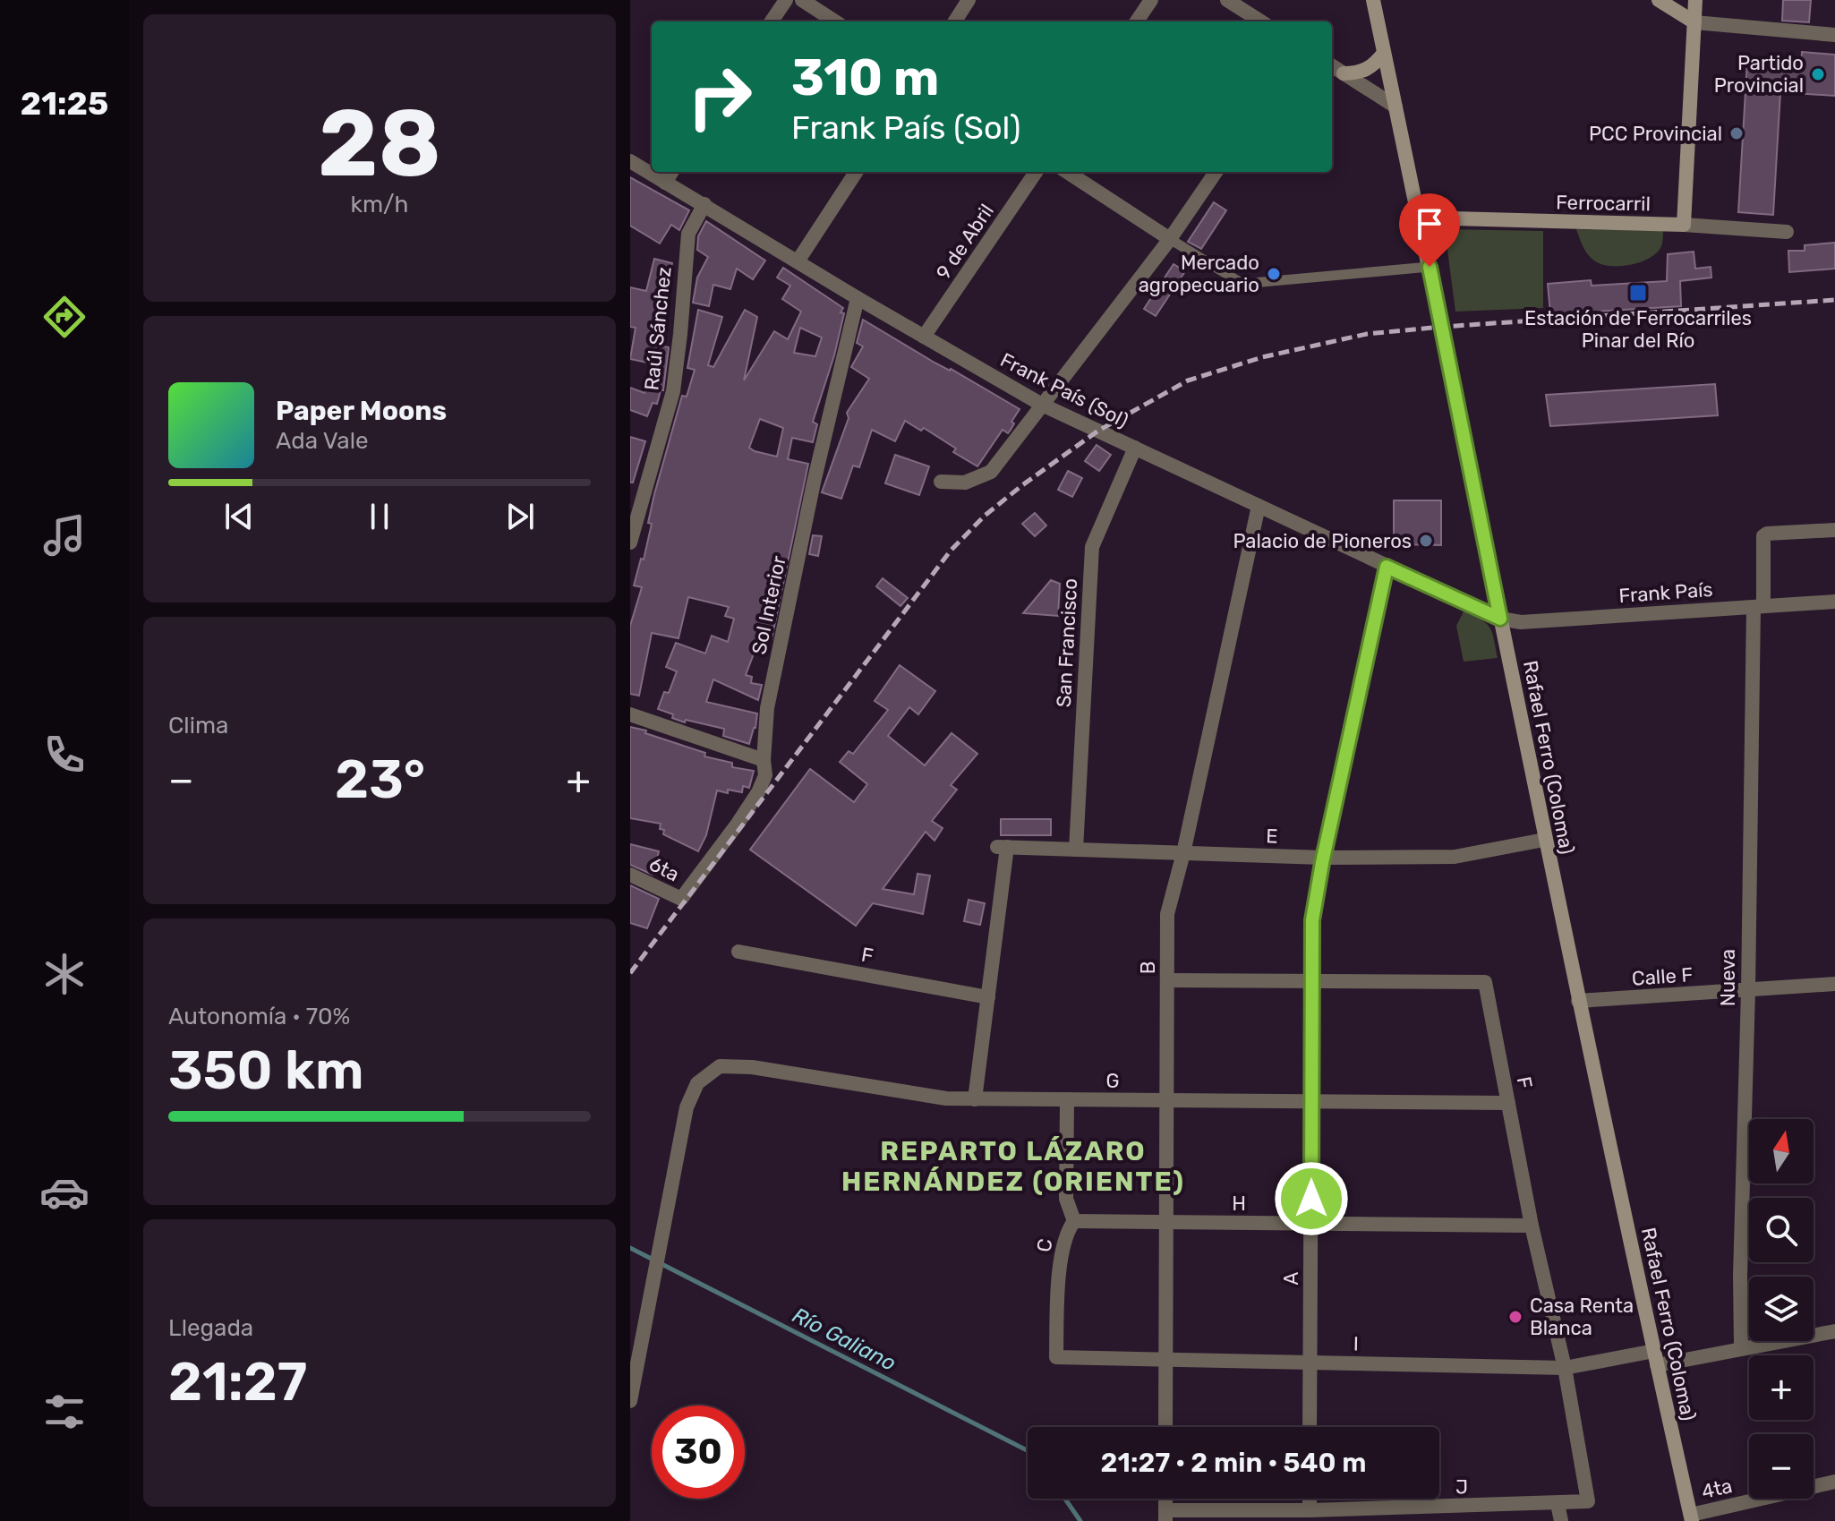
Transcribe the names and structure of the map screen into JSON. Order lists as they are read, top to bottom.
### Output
{
  "streets": {
    "main road": ["Ferrocarril", "Rafael Ferro (Coloma)"],
    "street": [
      "9 de Abril",
      "Raúl Sánchez",
      "Frank País (Sol)",
      "Frank País",
      "Sol Interior",
      "San Francisco",
      "E",
      "6ta",
      "F",
      "B",
      "Calle F",
      "Nueva",
      "G",
      "H",
      "C",
      "A",
      "I",
      "J",
      "4ta"
    ]
  },
  "crossings": [
    ["Ferrocarril", "Rafael Ferro (Coloma)"],
    ["9 de Abril", "Frank País (Sol)"],
    ["Raúl Sánchez", "Frank País (Sol)"],
    ["Frank País (Sol)", "Frank País"],
    ["Frank País (Sol)", "Sol Interior"],
    ["Frank País (Sol)", "San Francisco"],
    ["Frank País (Sol)", "Rafael Ferro (Coloma)"],
    ["Frank País (Sol)", "B"],
    ["Frank País (Sol)", "A"],
    ["Frank País", "Rafael Ferro (Coloma)"],
    ["Frank País", "Nueva"],
    ["Sol Interior", "6ta"],
    ["San Francisco", "E"],
    ["Rafael Ferro (Coloma)", "E"],
    ["Rafael Ferro (Coloma)", "Calle F"],
    ["Rafael Ferro (Coloma)", "I"],
    ["Rafael Ferro (Coloma)", "4ta"],
    ["E", "F"],
    ["E", "B"],
    ["E", "A"],
    ["F", "B"],
    ["F", "G"],
    ["F", "H"],
    ["F", "A"],
    ["F", "I"],
    ["F", "J"],
    ["B", "G"],
    ["B", "H"],
    ["B", "I"],
    ["Calle F", "Nueva"],
    ["Nueva", "I"],
    ["G", "C"],
    ["G", "A"],
    ["H", "C"],
    ["H", "A"],
    ["C", "I"],
    ["A", "I"]
  ],
  "districts": ["REPARTO LÁZARO HERNÁNDEZ (ORIENTE)"],
  "water": ["Río Galiano"],
  "places": {
    "other": [
      "Partido Provincial",
      "PCC Provincial",
      "Mercado agropecuario",
      "Palacio de Pioneros",
      "Casa Renta Blanca"
    ],
    "transit": ["Estación de Ferrocarriles Pinar del Río"]
  },
  "north": "top",
  "page": {
    "tabs": "21:25",
    "tile": [
      ["28", "km/h"],
      "Clima",
      ["Autonomía · 70%", "350 km"],
      ["Llegada", "21:27"]
    ],
    "turn": ["310 m", "Frank País (Sol)"],
    "song": ["Paper Moons", "Ada Vale"],
    "heat": ["−", "23°", "+"],
    "map_buttons": ["+", "−"],
    "limit": "30",
    "trip": "21:27 · 2 min · 540 m"
  }
}
